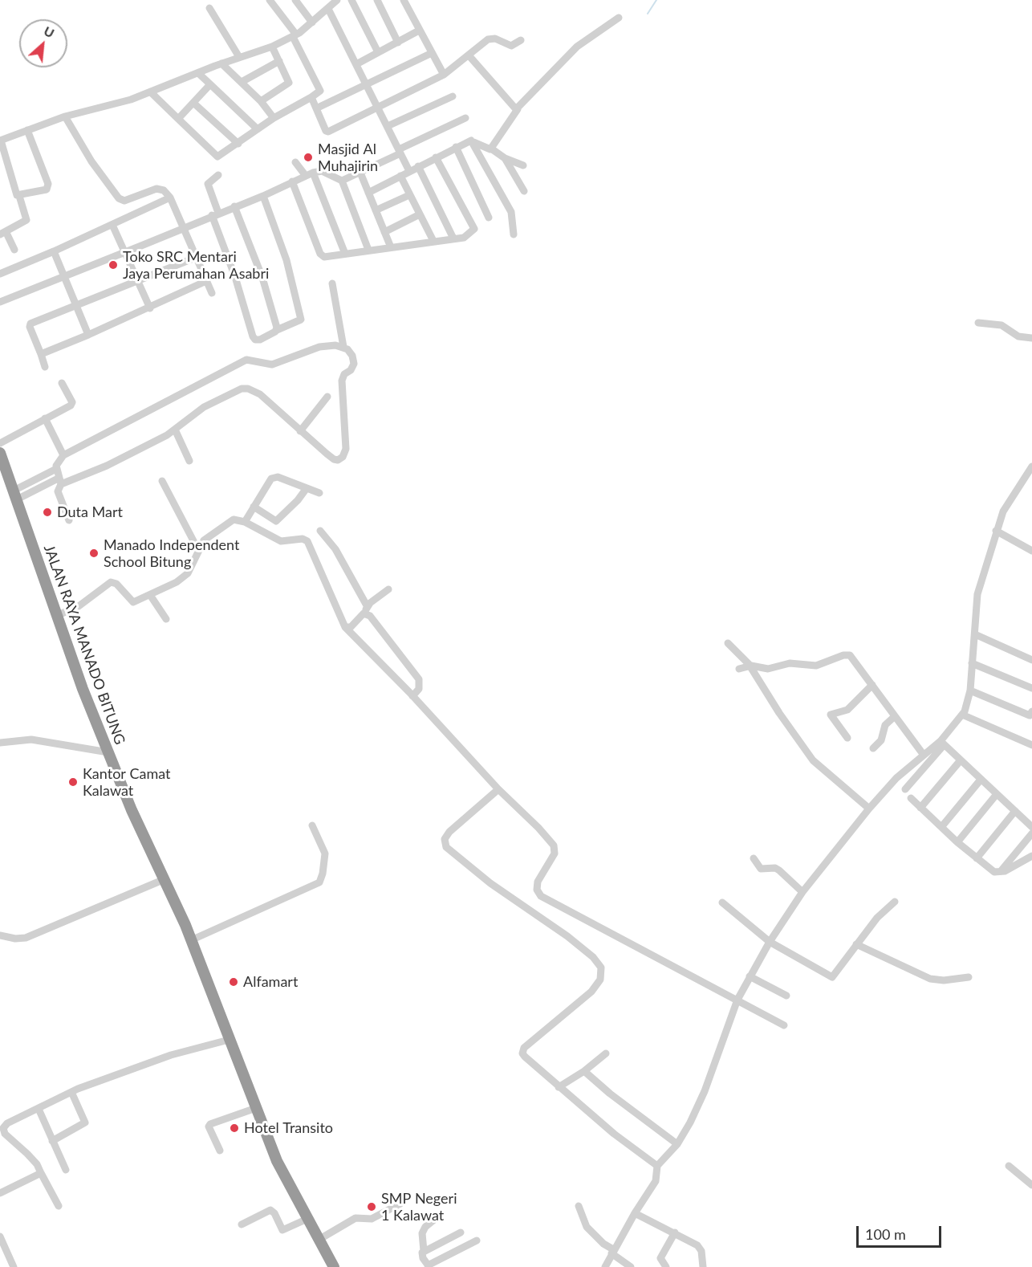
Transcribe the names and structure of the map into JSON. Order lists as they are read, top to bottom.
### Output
{
  "streets": {
    "highway": ["JALAN RAYA MANADO BITUNG"]
  },
  "places": [
    "Masjid Al Muhajirin",
    "Toko SRC Mentari Jaya Perumahan Asabri",
    "Duta Mart",
    "Manado Independent School Bitung",
    "Kantor Camat Kalawat",
    "Alfamart",
    "Hotel Transito",
    "SMP Negeri 1 Kalawat"
  ],
  "scale_bar": "100 m",
  "north": "top right"
}
